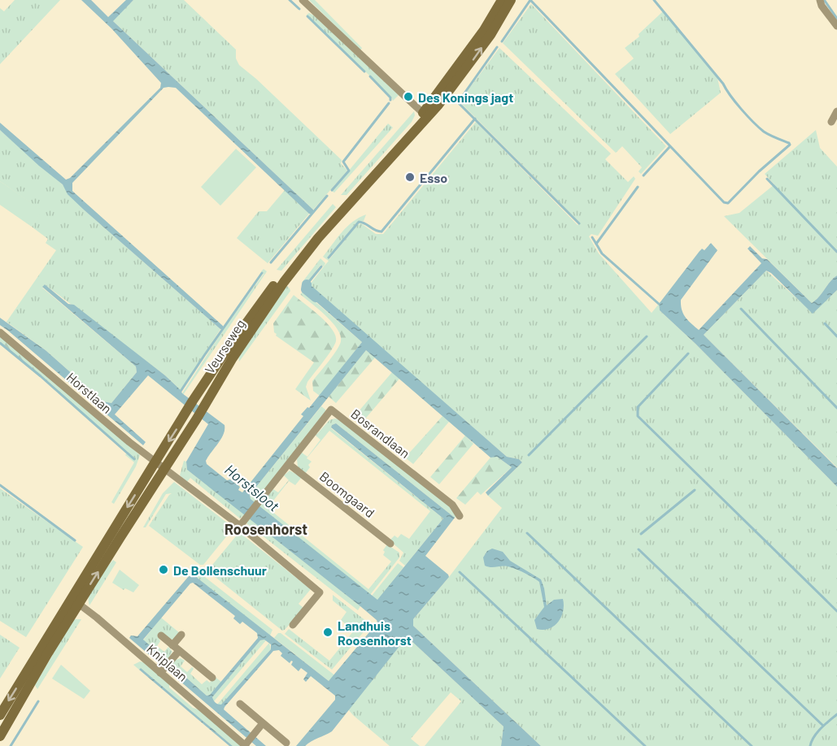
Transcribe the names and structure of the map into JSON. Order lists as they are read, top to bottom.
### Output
{
  "streets": {
    "main road": ["Veurseweg"],
    "street": [
      "Horstlaan",
      "Bosrandlaan",
      "Boomgaard",
      "Kniplaan"
    ]
  },
  "crossings": [
    ["Veurseweg", "Horstlaan"],
    ["Veurseweg", "Kniplaan"],
    ["Horstlaan", "Bosrandlaan"],
    ["Bosrandlaan", "Boomgaard"]
  ],
  "districts": ["Roosenhorst"],
  "water": ["Horstsloot"],
  "places": [
    "Des Konings jagt",
    "Esso",
    "De Bollenschuur",
    "Landhuis Roosenhorst"
  ]
}
